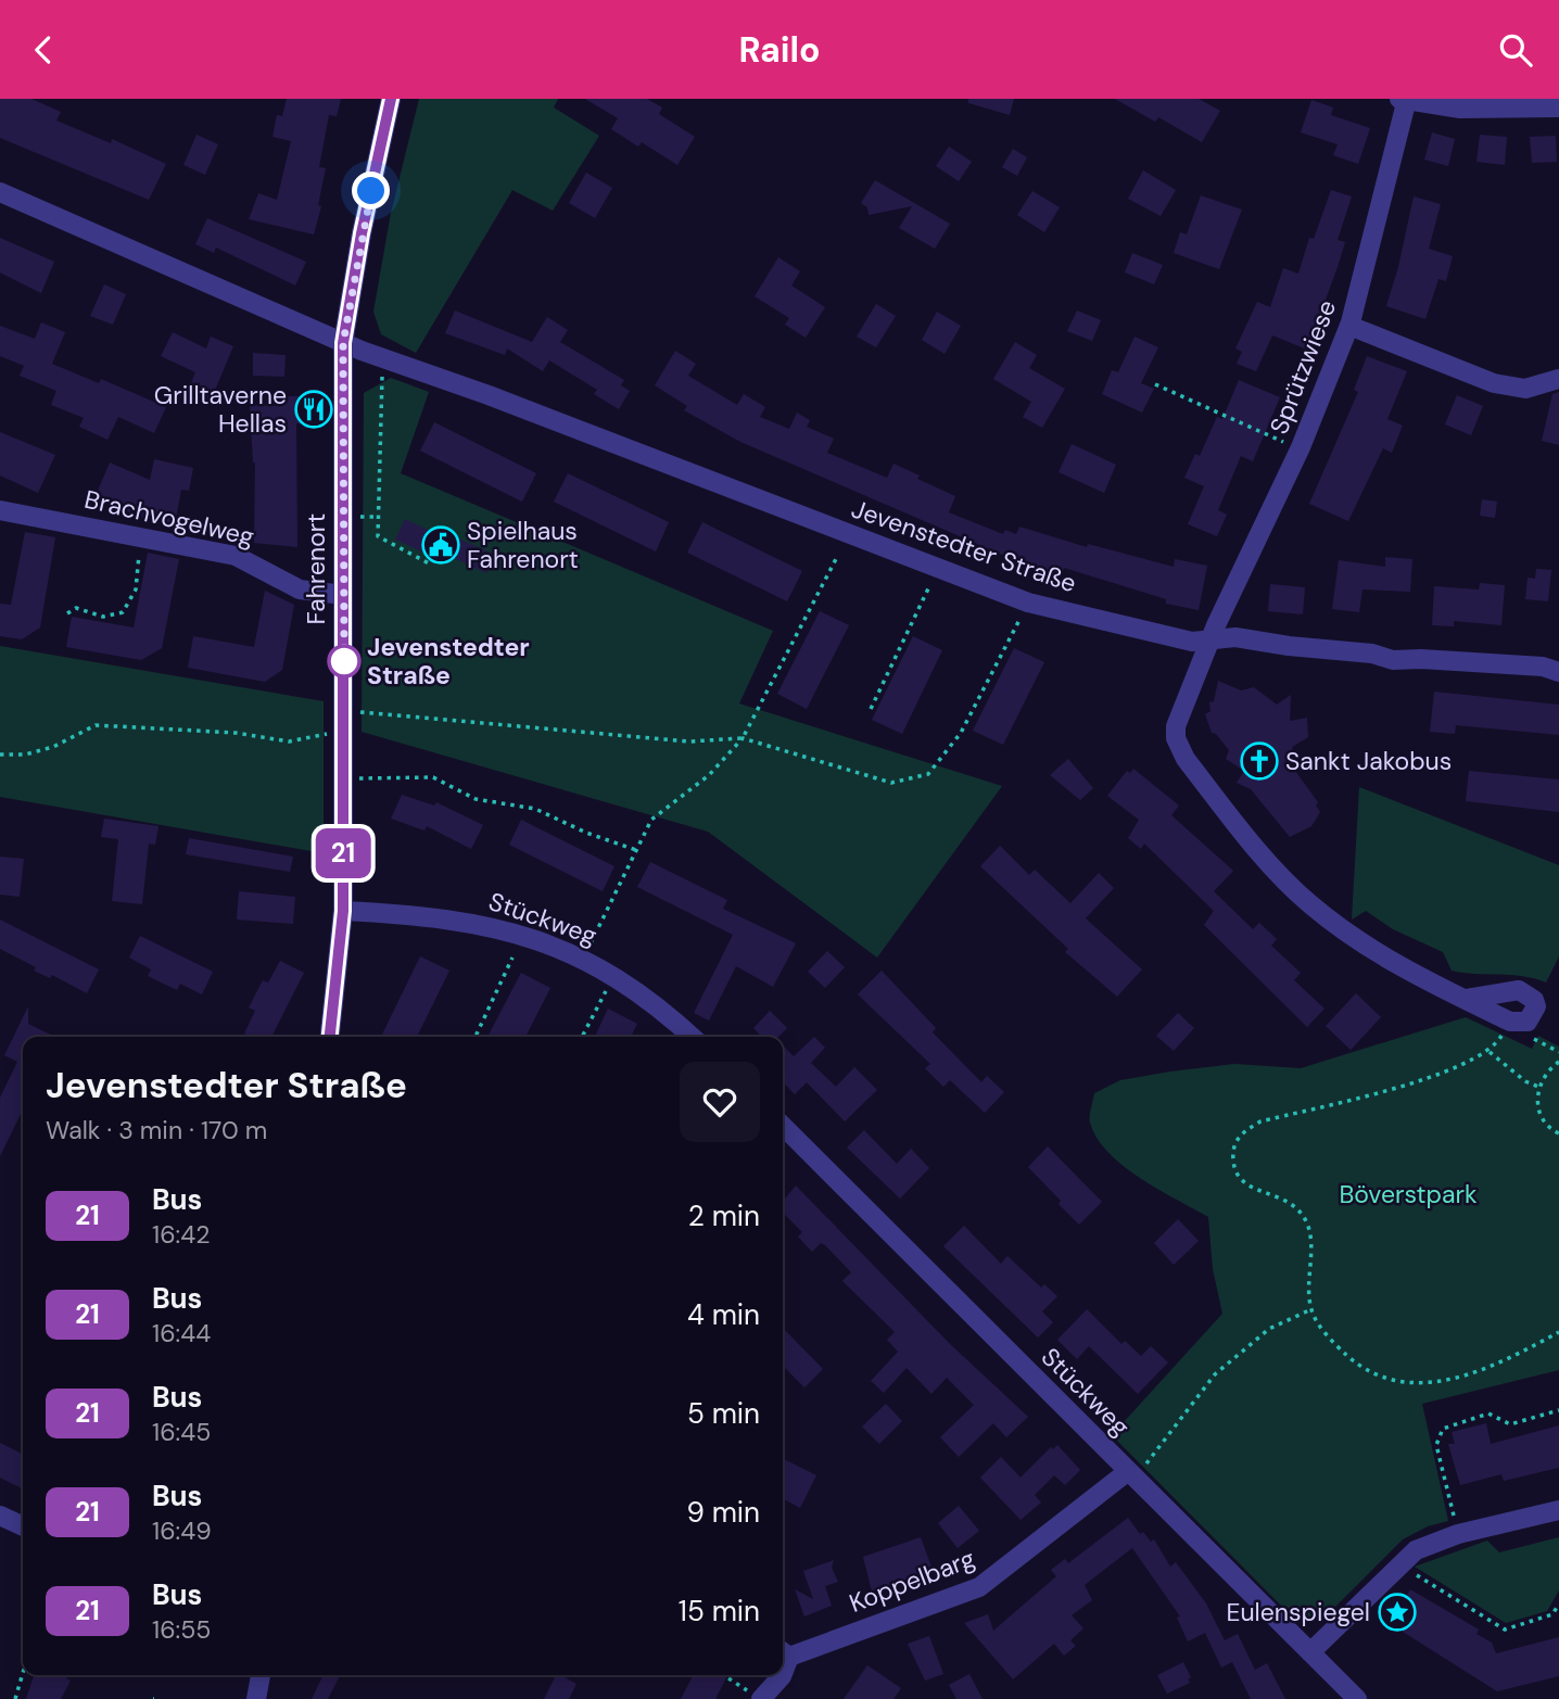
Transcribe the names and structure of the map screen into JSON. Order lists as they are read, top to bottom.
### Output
{
  "streets": {
    "street": [
      "Sprützwiese",
      "Brachvogelweg",
      "Jevenstedter Straße",
      "Fahrenort",
      "Stückweg",
      "Koppelbarg"
    ]
  },
  "crossings": [
    ["Sprützwiese", "Jevenstedter Straße"],
    ["Brachvogelweg", "Fahrenort"],
    ["Jevenstedter Straße", "Fahrenort"],
    ["Fahrenort", "Stückweg"],
    ["Stückweg", "Koppelbarg"]
  ],
  "parks": ["Böverstpark"],
  "places": {
    "restaurant": ["Grilltaverne Hellas"],
    "public building": ["Spielhaus Fahrenort"],
    "other": ["Jevenstedter Straße"],
    "church": ["Sankt Jakobus"],
    "place": ["Eulenspiegel"]
  },
  "lines": ["bus line 21"],
  "page": {
    "header": "Railo",
    "on_map": "21",
    "heading": ["Jevenstedter Straße", "Walk · 3 min · 170 m"],
    "list": [
      {
        "mark": "21",
        "name": "Bus",
        "note": "16:42",
        "value": "2 min"
      },
      {
        "mark": "21",
        "name": "Bus",
        "note": "16:44",
        "value": "4 min"
      },
      {
        "mark": "21",
        "name": "Bus",
        "note": "16:45",
        "value": "5 min"
      },
      {
        "mark": "21",
        "name": "Bus",
        "note": "16:49",
        "value": "9 min"
      },
      {
        "mark": "21",
        "name": "Bus",
        "note": "16:55",
        "value": "15 min"
      }
    ]
  }
}
